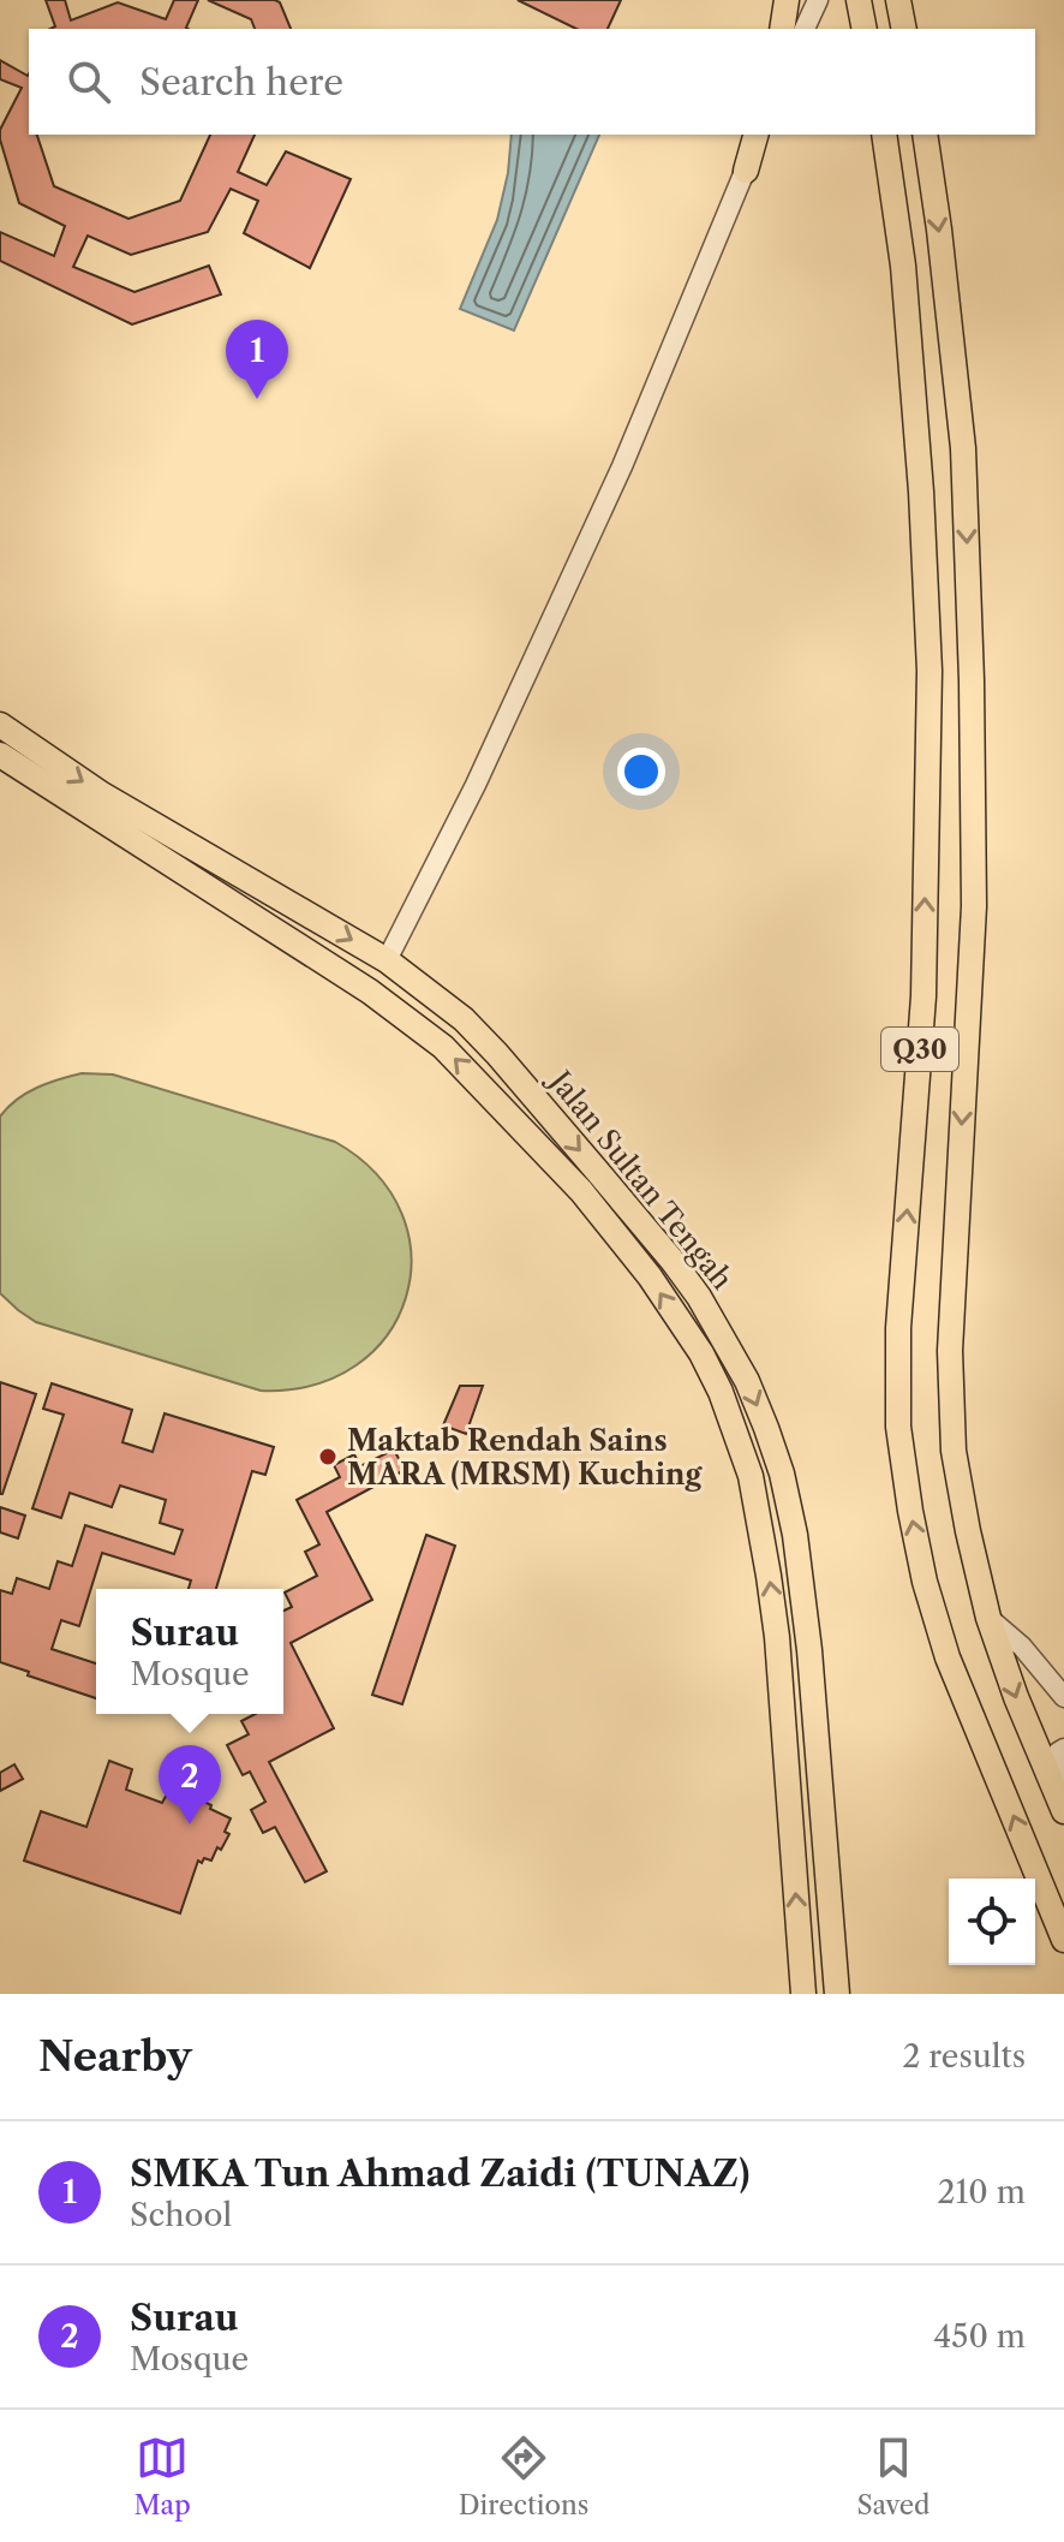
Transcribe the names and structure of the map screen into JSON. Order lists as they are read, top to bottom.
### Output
{
  "streets": {
    "main road": ["Q30", "Jalan Sultan Tengah"]
  },
  "places": ["Maktab Rendah Sains MARA (MRSM) Kuching"],
  "page": {
    "search": "Search here",
    "pins": ["1", "2"],
    "popup": ["Surau", "Mosque"],
    "heading": ["Nearby", "2 results"],
    "list": [
      {
        "mark": "1",
        "name": "SMKA Tun Ahmad Zaidi (TUNAZ)",
        "note": "School",
        "value": "210 m"
      },
      {
        "mark": "2",
        "name": "Surau",
        "note": "Mosque",
        "value": "450 m"
      }
    ],
    "nav": ["Map", "Directions", "Saved"]
  }
}
